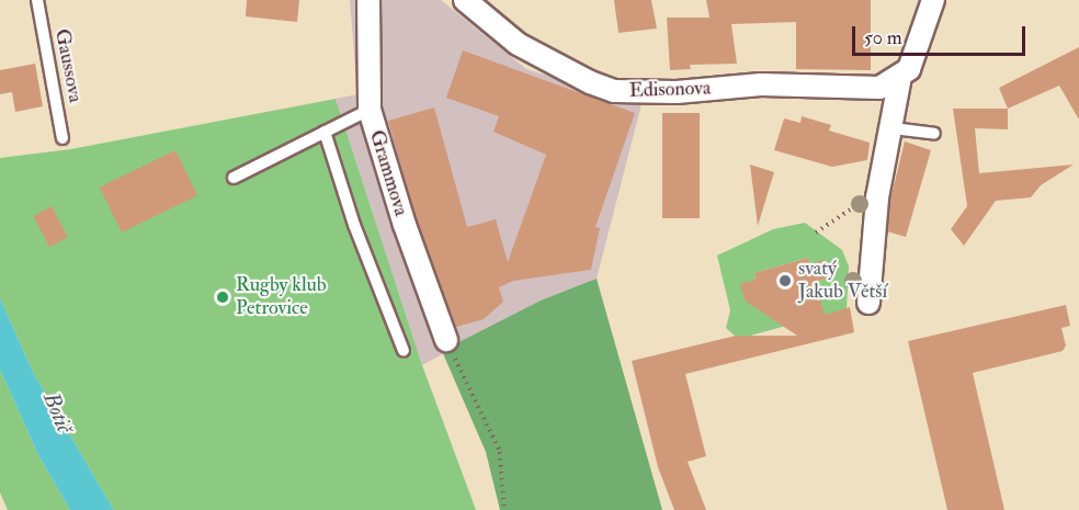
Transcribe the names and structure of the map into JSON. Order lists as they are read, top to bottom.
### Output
{
  "streets": {
    "street": ["Edisonova", "Grammova"],
    "lane": ["Gaussova"]
  },
  "water": ["Botič"],
  "places": ["svatý Jakub Větší", "Rugby klub Petrovice"],
  "scale_bar": "50 m"
}
